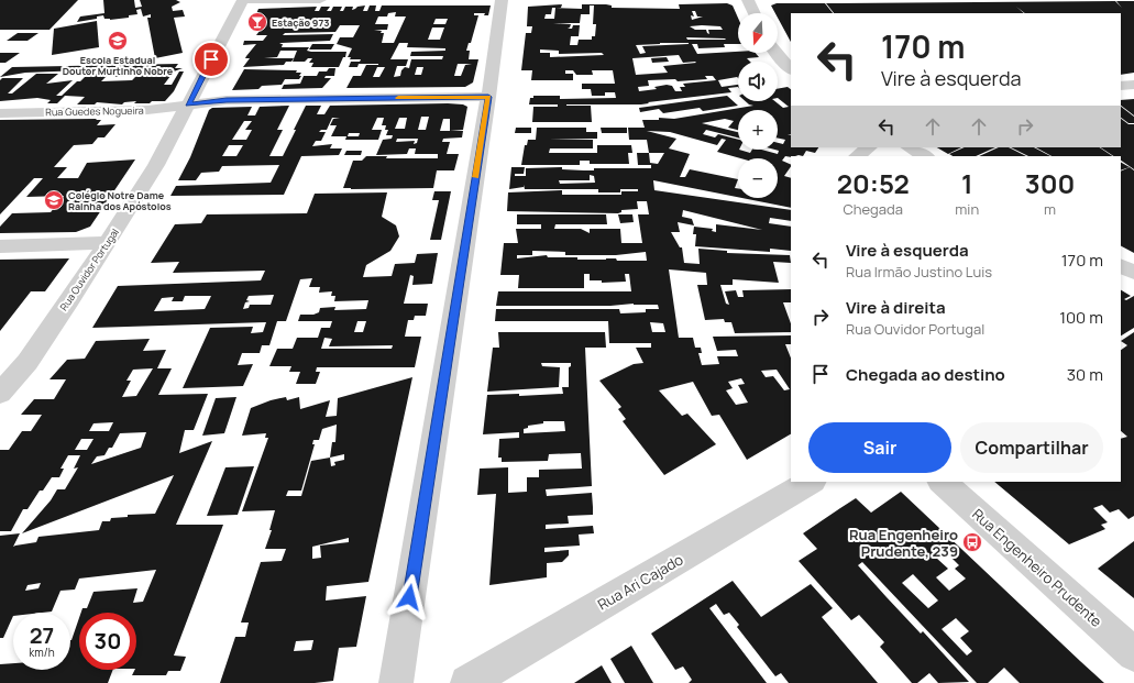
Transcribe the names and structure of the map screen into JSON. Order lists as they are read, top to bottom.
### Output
{
  "streets": {
    "street": [
      "Rua Guedes Nogueira",
      "Rua Ouvidor Portugal",
      "Rua Engenheiro Prudente",
      "Rua Ari Cajado"
    ]
  },
  "crossings": [
    ["Rua Guedes Nogueira", "Rua Ouvidor Portugal"]
  ],
  "places": {
    "bar": ["Estação 973"],
    "school or university": ["Escola Estadual Doutor Murtinho Nobre", "Colégio Notre Dame Rainha dos Apóstolos"],
    "bus stop": ["Rua Engenheiro Prudente, 239"]
  },
  "north": "bottom",
  "page": {
    "map_buttons": ["+", "−"],
    "turn": ["170 m", "Vire à esquerda"],
    "eta": [
      "20:52",
      "Chegada",
      "1",
      "min",
      "300",
      "m"
    ],
    "list": [
      {
        "name": "Vire à esquerda",
        "note": "Rua Irmão Justino Luis",
        "value": "170 m"
      },
      {
        "name": "Vire à direita",
        "note": "Rua Ouvidor Portugal",
        "value": "100 m"
      },
      {
        "name": "Chegada ao destino",
        "value": "30 m"
      }
    ],
    "buttons": ["Sair", "Compartilhar"],
    "speed": "27 km/h",
    "limit": "30"
  }
}
